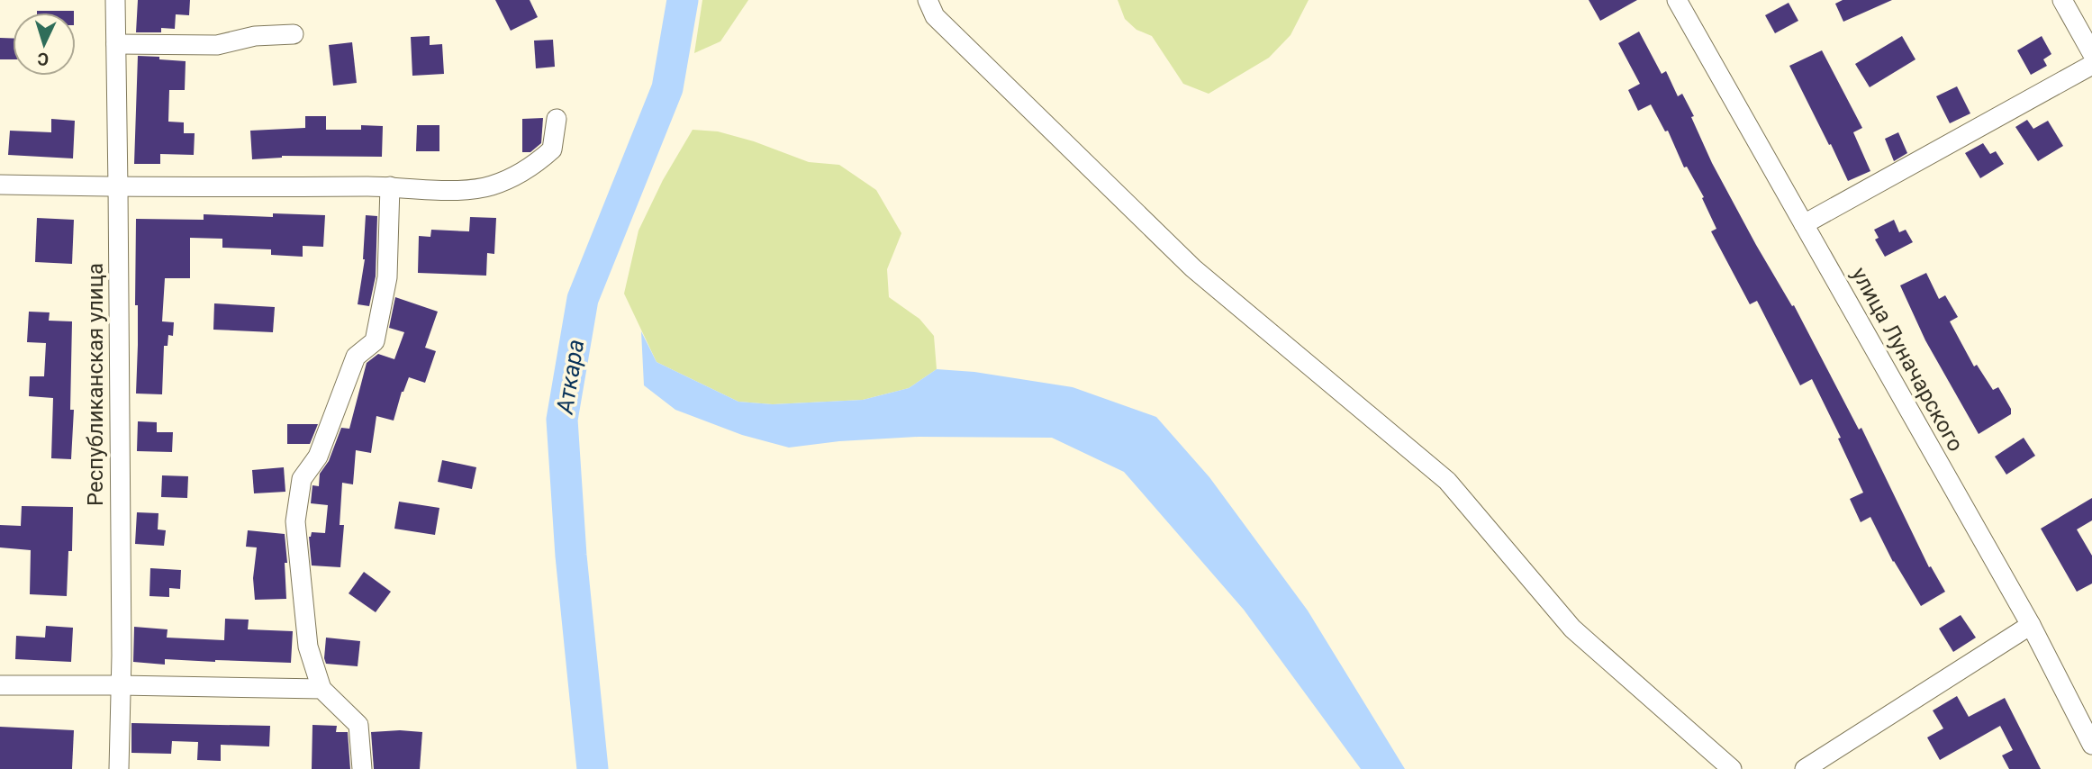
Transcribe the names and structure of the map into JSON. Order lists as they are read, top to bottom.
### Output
{
  "streets": {
    "street": ["улица Луначарского", "Республиканская улица"]
  },
  "water": ["Аткара"],
  "north": "bottom"
}
